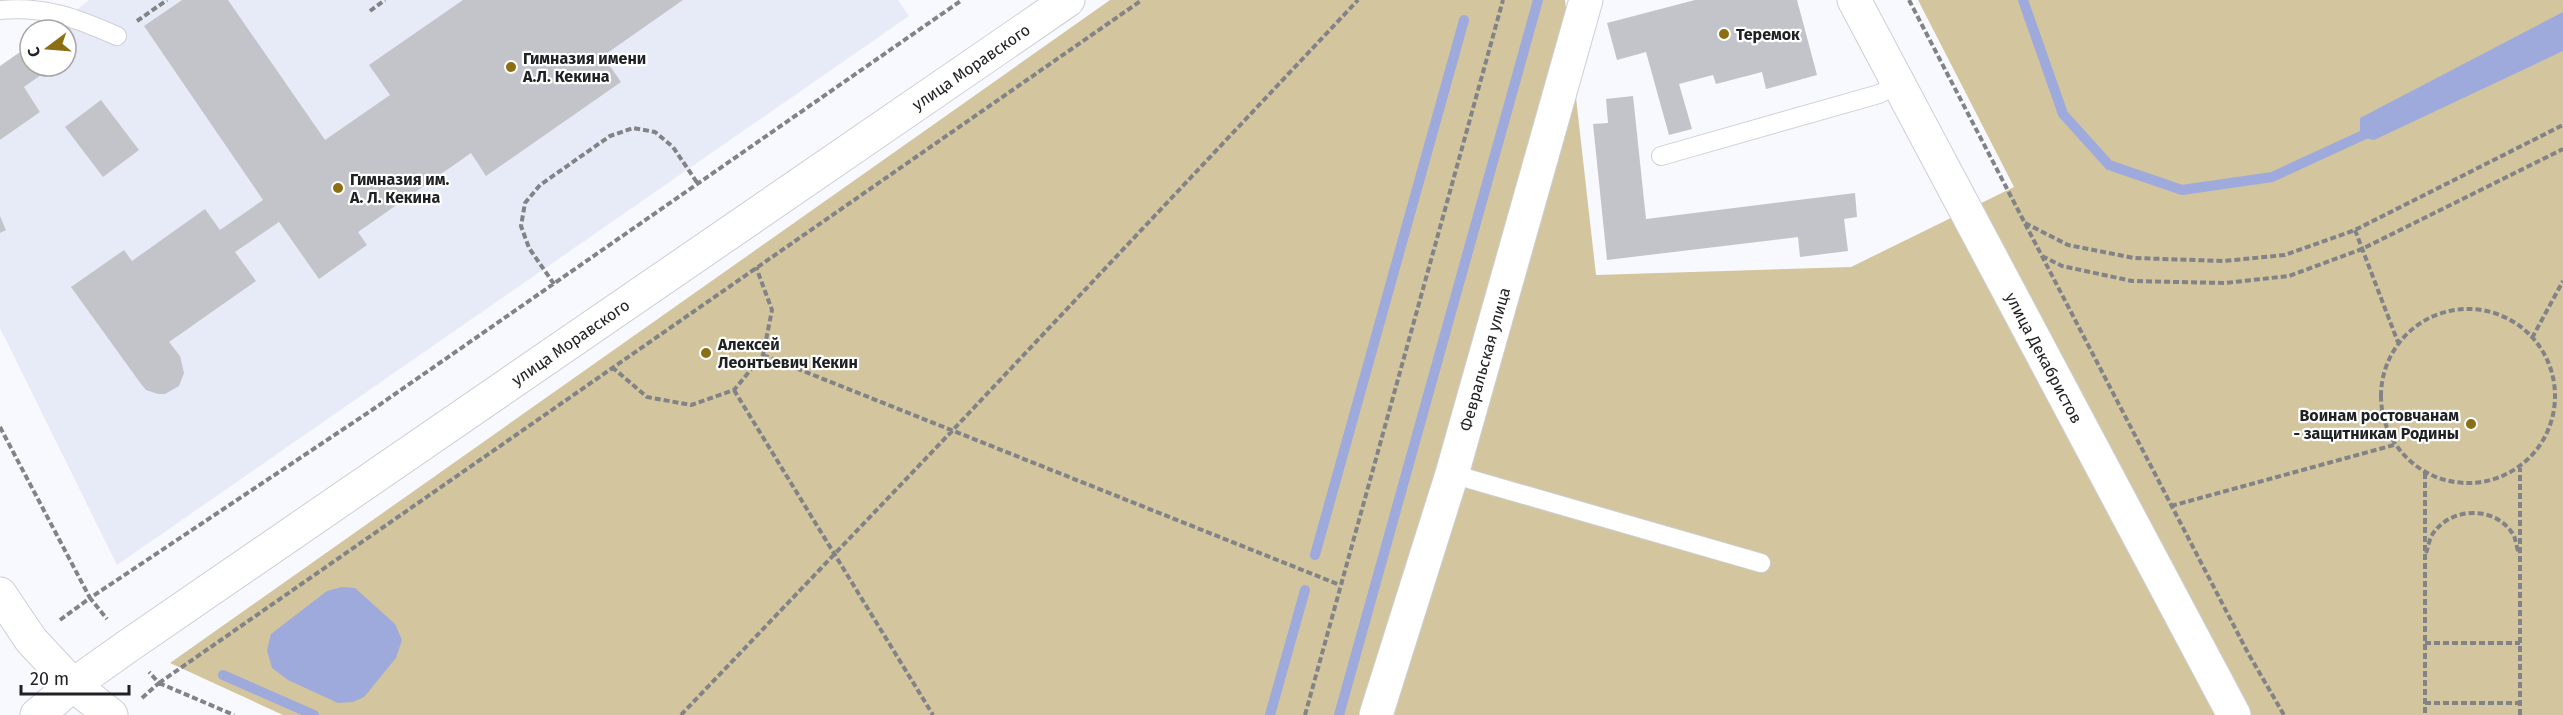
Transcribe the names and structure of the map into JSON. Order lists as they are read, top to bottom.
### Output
{
  "streets": {
    "street": ["улица Моравского", "Февральская улица", "улица Декабристов"]
  },
  "places": [
    "Теремок",
    "Гимназия имени А.Л. Кекина",
    "Гимназия им. А. Л. Кекина",
    "Алексей Леонтьевич Кекин",
    "Воинам ростовчанам - защитникам Родины"
  ],
  "scale_bar": "20 m",
  "north": "left"
}
